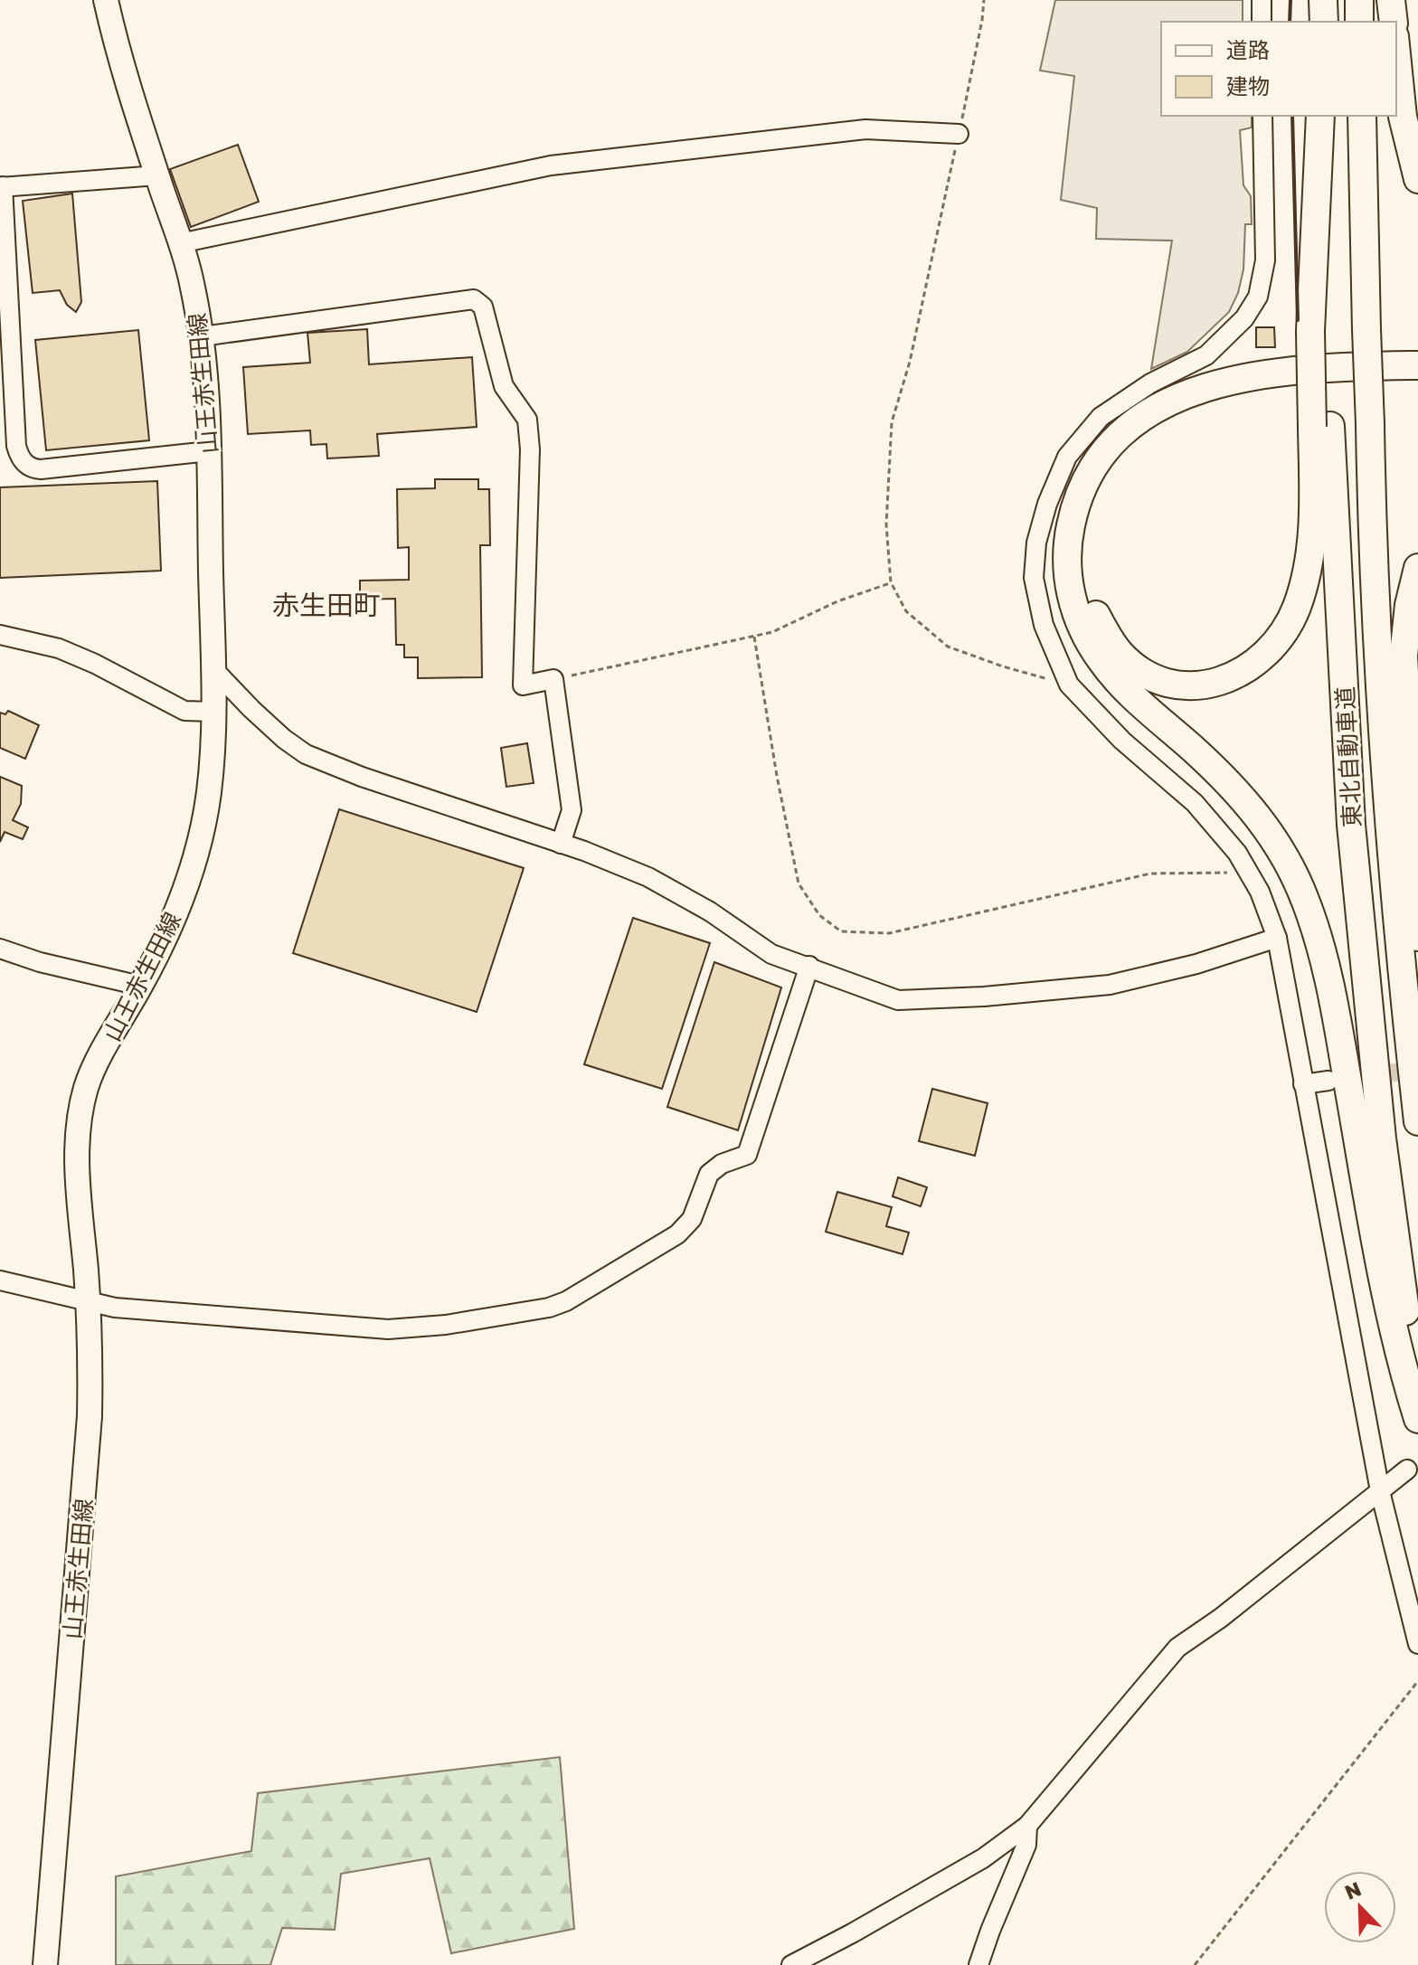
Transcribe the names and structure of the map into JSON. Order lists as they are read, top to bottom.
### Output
{
  "streets": {
    "highway": ["東北自動車道"],
    "main road": ["山王赤生田線"]
  },
  "districts": ["赤生田町"],
  "legend": ["道路", "建物"],
  "north": "top left"
}
